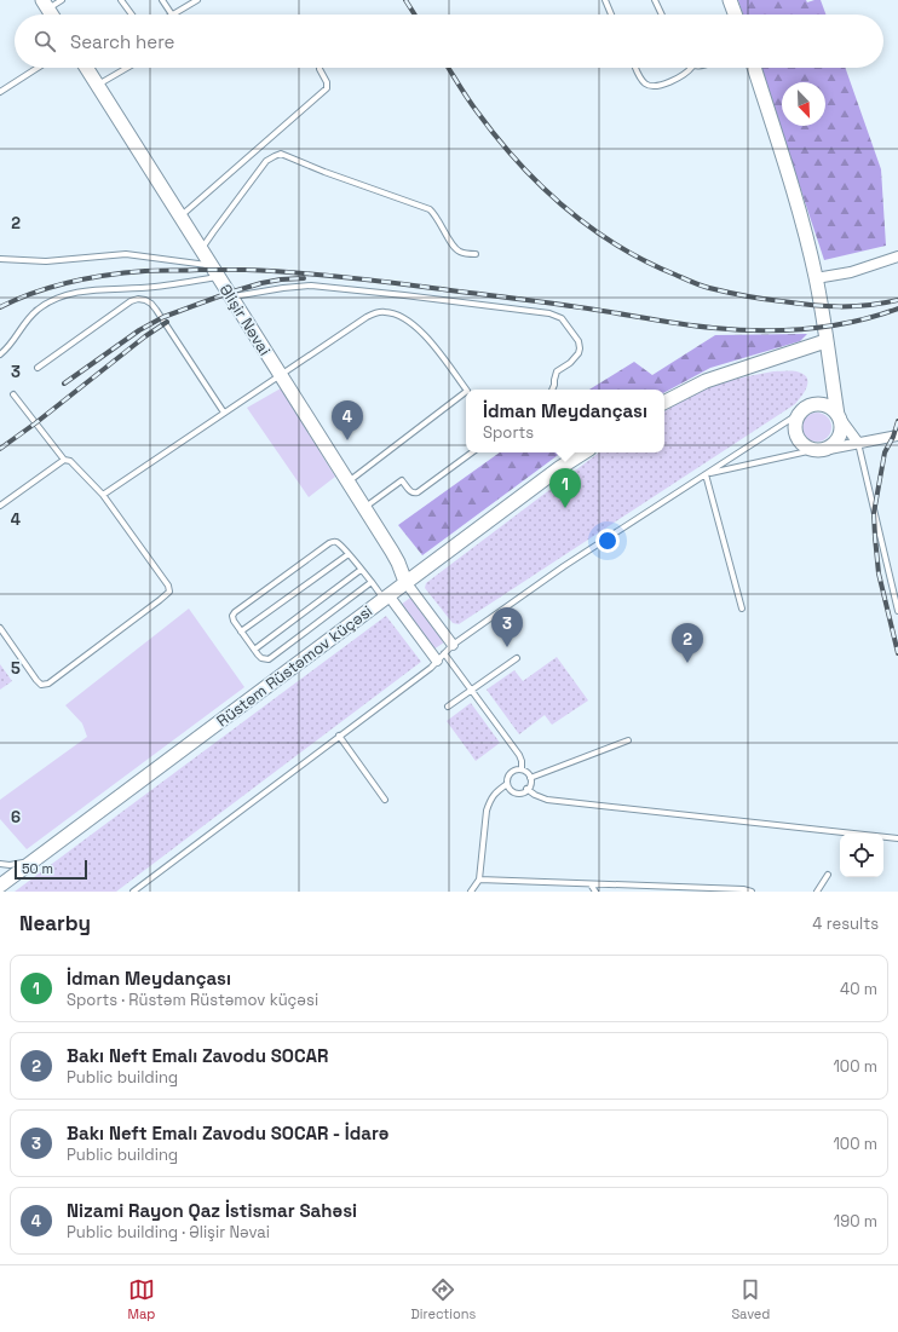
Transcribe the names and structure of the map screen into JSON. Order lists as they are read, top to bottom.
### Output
{
  "streets": {
    "street": ["Əlişir Nəvai", "Rüstəm Rüstəmov küçəsi"]
  },
  "crossings": [
    ["Əlişir Nəvai", "Rüstəm Rüstəmov küçəsi"]
  ],
  "scale_bar": "50 m",
  "north": "bottom right",
  "page": {
    "search": "Search here",
    "popup": ["İdman Meydançası", "Sports"],
    "pins": [
      "4",
      "1",
      "3",
      "2"
    ],
    "scale": "50 m",
    "heading": ["Nearby", "4 results"],
    "list": [
      {
        "mark": "1",
        "name": "İdman Meydançası",
        "note": "Sports · Rüstəm Rüstəmov küçəsi",
        "value": "40 m"
      },
      {
        "mark": "2",
        "name": "Bakı Neft Emalı Zavodu SOCAR",
        "note": "Public building",
        "value": "100 m"
      },
      {
        "mark": "3",
        "name": "Bakı Neft Emalı Zavodu SOCAR - İdarə",
        "note": "Public building",
        "value": "100 m"
      },
      {
        "mark": "4",
        "name": "Nizami Rayon Qaz İstismar Sahəsi",
        "note": "Public building · Əlişir Nəvai",
        "value": "190 m"
      }
    ],
    "nav": ["Map", "Directions", "Saved"]
  },
  "grid": {
    "rows": [
      "2",
      "3",
      "4",
      "5",
      "6"
    ]
  }
}
